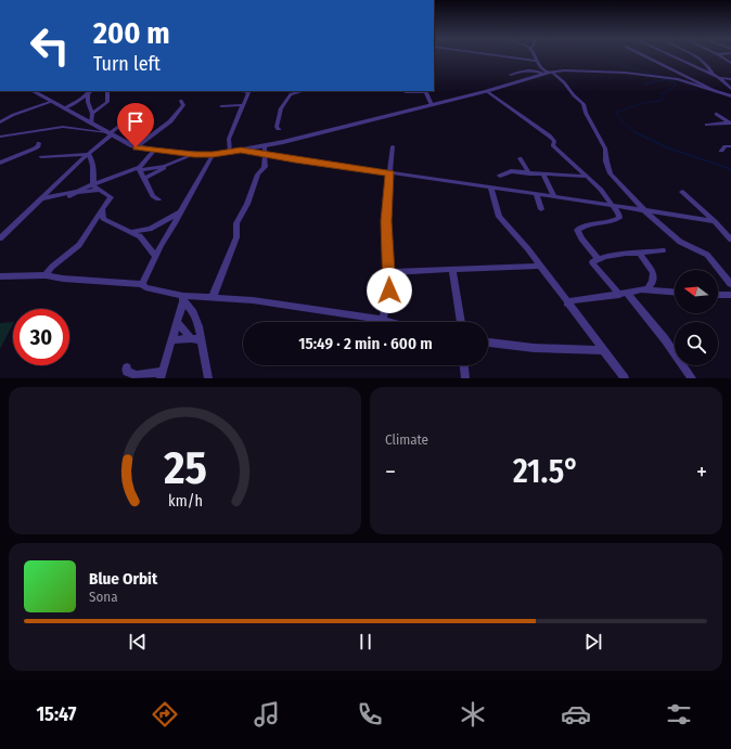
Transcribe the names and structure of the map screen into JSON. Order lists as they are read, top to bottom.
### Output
{
  "north": "left",
  "page": {
    "turn": ["200 m", "Turn left"],
    "limit": "30",
    "trip": "15:49 · 2 min · 600 m",
    "tile": "Climate",
    "heat": ["−", "21.5°", "+"],
    "song": ["Blue Orbit", "Sona"],
    "tabs": "15:47",
    "gauge": ["25", "km/h"]
  }
}
